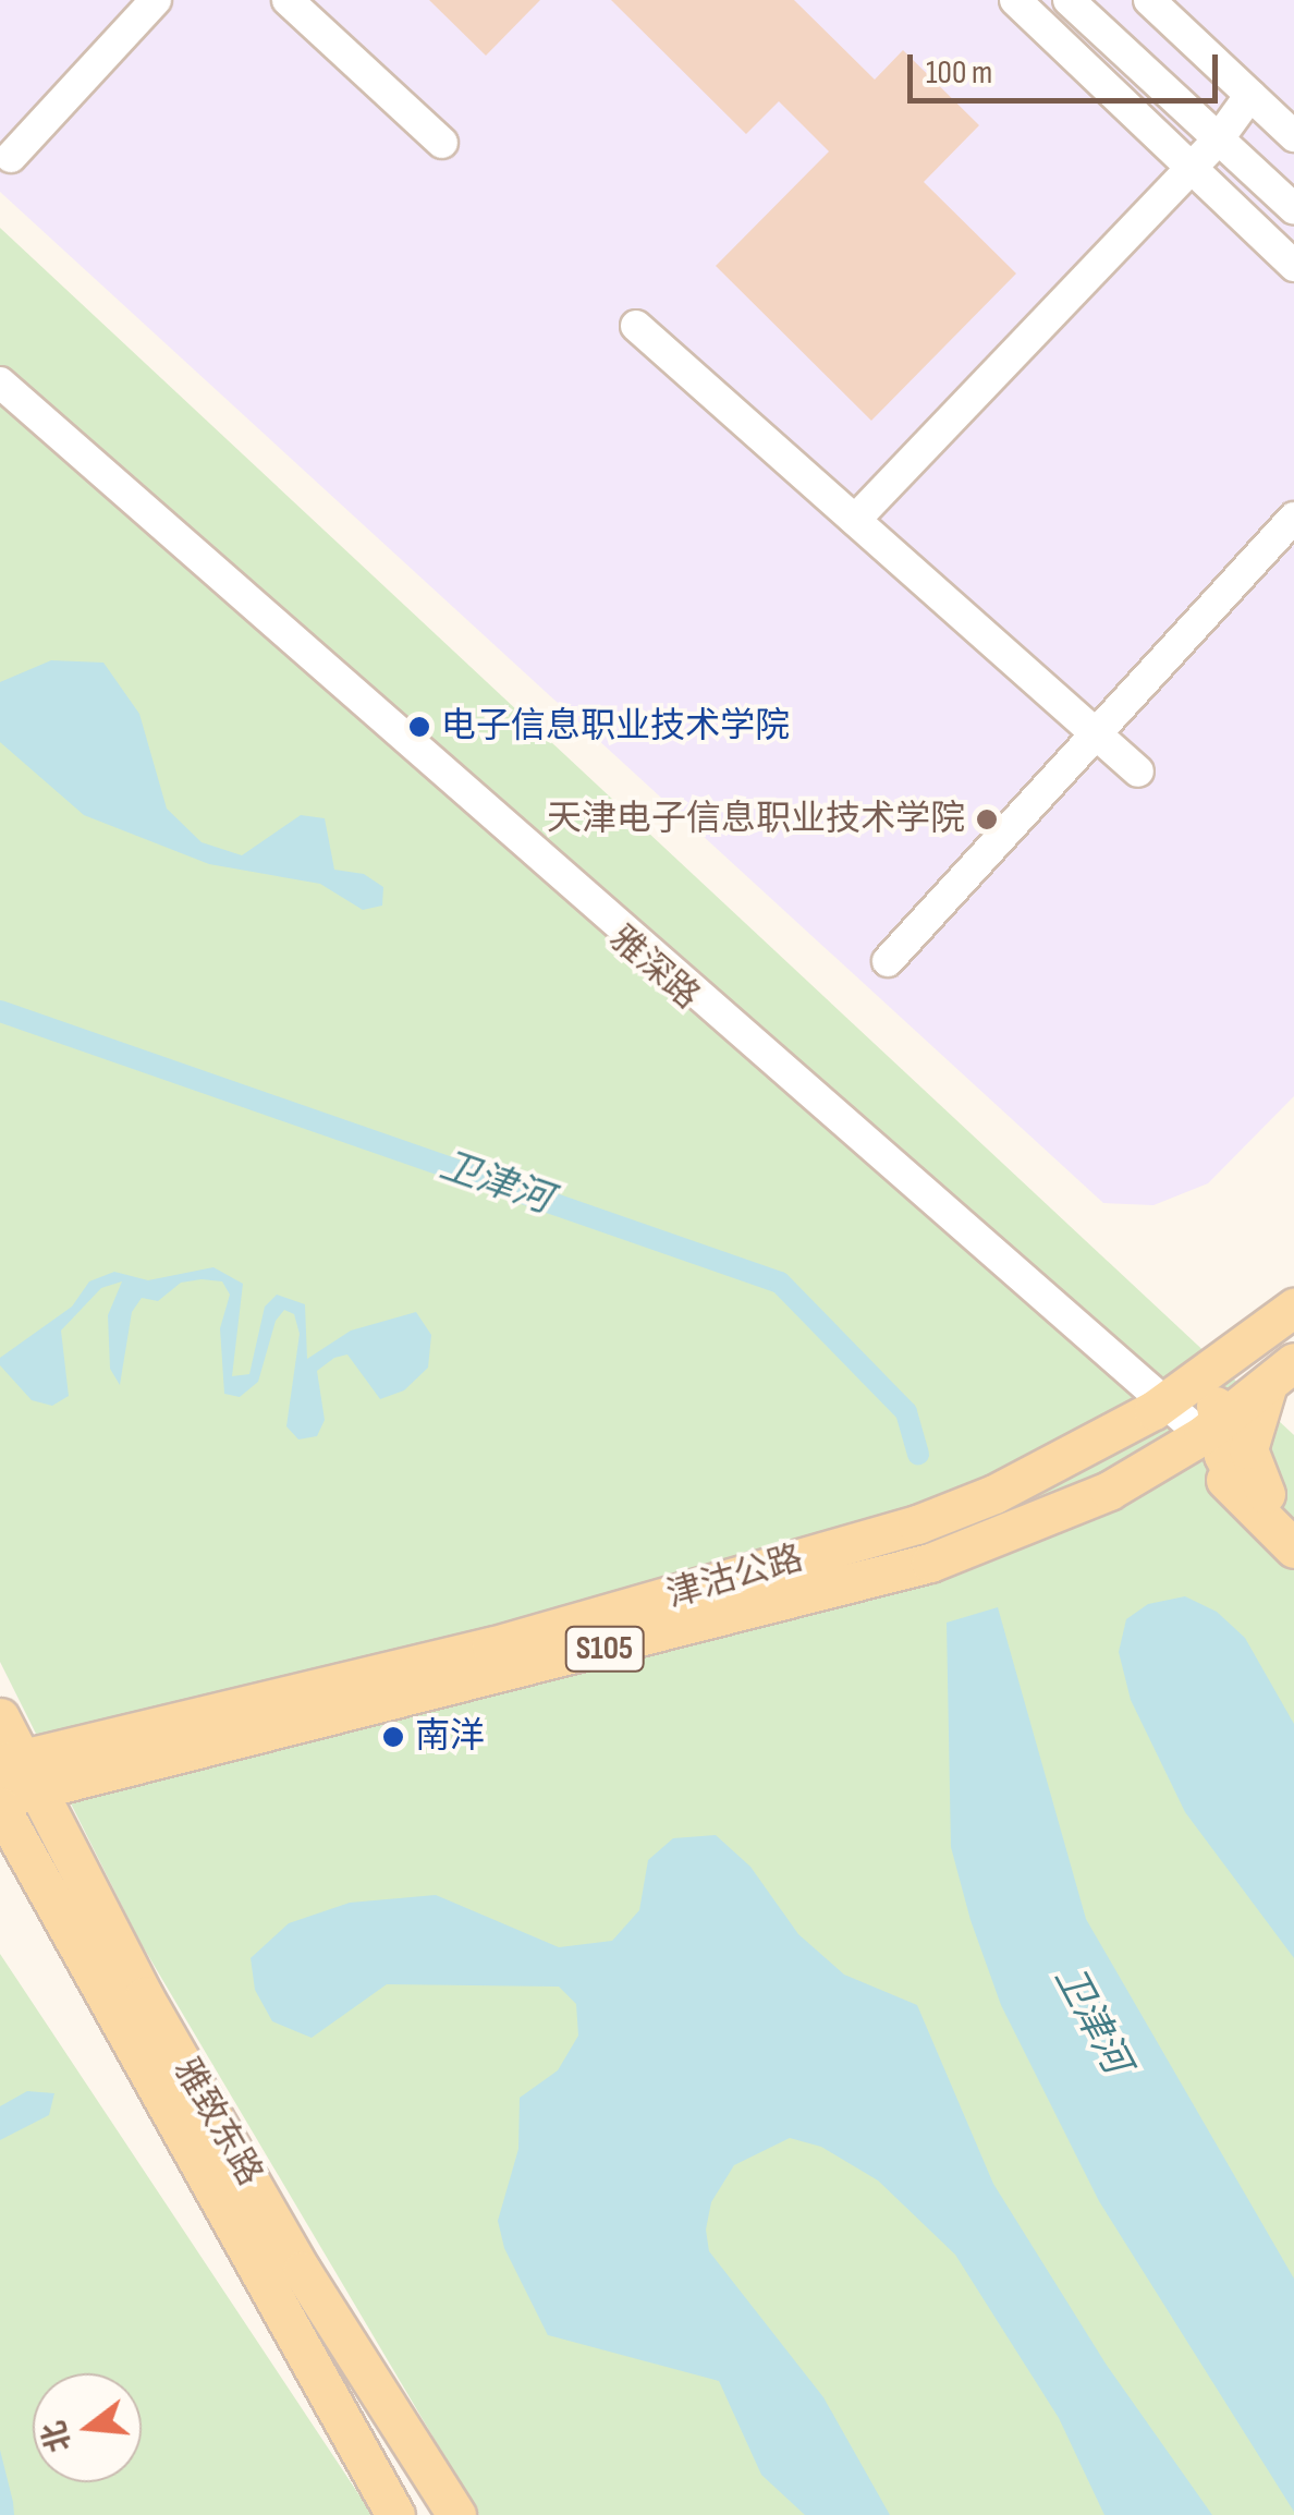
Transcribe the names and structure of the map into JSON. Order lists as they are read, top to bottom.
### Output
{
  "streets": {
    "main road": [
      "雅深路",
      "津沽公路",
      "S105",
      "雅致东路"
    ]
  },
  "crossings": [
    ["雅深路", "津沽公路"],
    ["津沽公路", "雅致东路"]
  ],
  "water": ["卫津河"],
  "places": ["电子信息职业技术学院", "天津电子信息职业技术学院", "南洋"],
  "scale_bar": "100 m",
  "north": "left"
}
